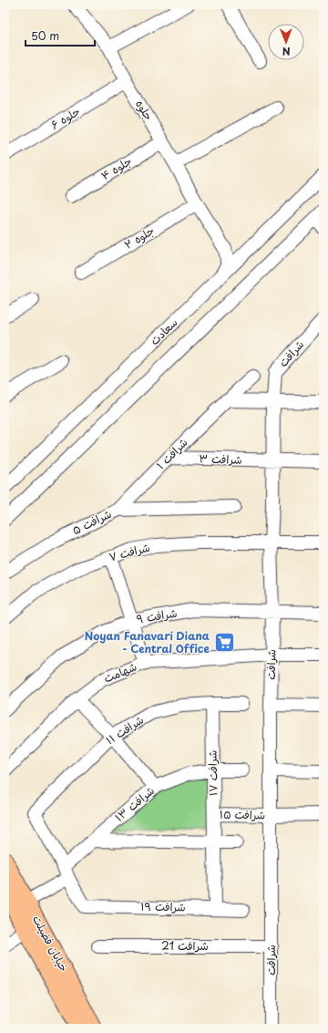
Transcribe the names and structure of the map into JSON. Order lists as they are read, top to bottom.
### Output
{
  "streets": {
    "main road": ["خیابان فضیلت"],
    "street": [
      "جلوه",
      "جلوه ۶",
      "جلوه ۴",
      "جلوه ۲",
      "سعادت",
      "شرافت",
      "شرافت ۱",
      "شرافت ۳",
      "شرافت ۵",
      "شرافت ۷",
      "شرافت ۹",
      "شهامت",
      "شرافت ۱۱",
      "شرافت ۱۷",
      "شرافت ۱۳",
      "شرافت ۱۵",
      "شرافت ۱۹",
      "شرافت 21"
    ]
  },
  "crossings": [
    ["جلوه", "جلوه ۶"],
    ["جلوه", "جلوه ۴"],
    ["جلوه", "جلوه ۲"],
    ["شرافت", "شرافت ۳"],
    ["شرافت", "شرافت ۷"],
    ["شرافت", "شرافت ۹"],
    ["شرافت", "شهامت"],
    ["شرافت", "شرافت ۱۵"],
    ["شرافت", "شرافت 21"],
    ["شرافت ۱", "شرافت ۳"],
    ["شرافت ۱", "شرافت ۵"],
    ["شرافت ۱۱", "شرافت ۱۷"],
    ["شرافت ۱۱", "شرافت ۱۳"],
    ["شرافت ۱۱", "شرافت ۱۹"],
    ["شرافت ۱۷", "شرافت ۱۳"],
    ["شرافت ۱۷", "شرافت ۱۵"],
    ["شرافت ۱۷", "شرافت ۱۹"],
    ["شرافت ۱۳", "شرافت ۱۹"],
    ["شرافت ۱۳", "خیابان فضیلت"]
  ],
  "places": {
    "supermarket": ["Noyan Fanavari Diana - Central Office"]
  },
  "scale_bar": "50 m",
  "north": "bottom"
}
